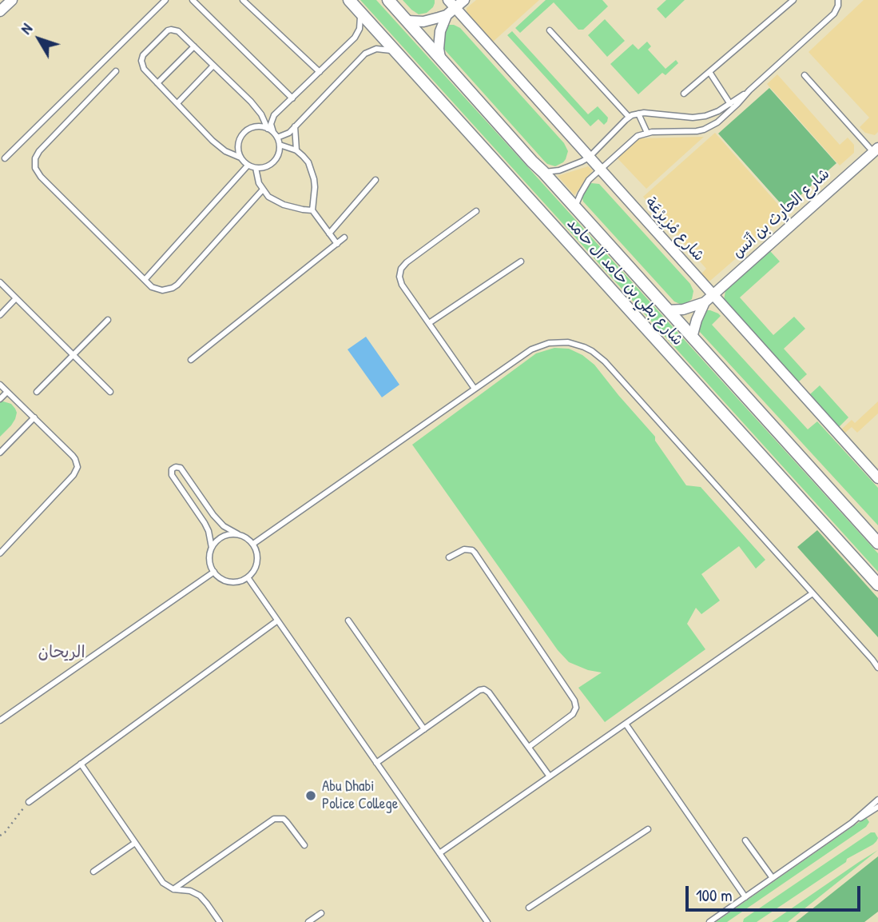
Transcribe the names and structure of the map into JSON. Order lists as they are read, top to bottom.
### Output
{
  "streets": {
    "street": ["شارع الحارِث بن أنَس", "شارع مْزِيرْعَة", "شارع بطي بن حامد آل حامد"]
  },
  "crossings": [
    ["شارع الحارِث بن أنَس", "شارع مْزِيرْعَة"],
    ["شارع الحارِث بن أنَس", "شارع بطي بن حامد آل حامد"]
  ],
  "districts": ["الريحان"],
  "places": ["Abu Dhabi Police College"],
  "scale_bar": "100 m",
  "north": "top left"
}
